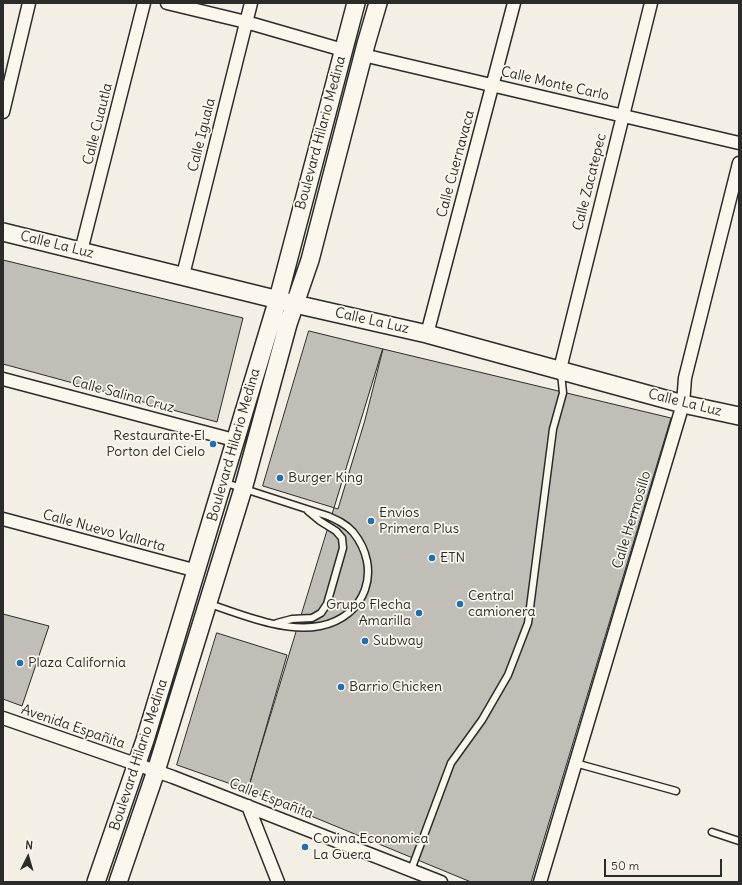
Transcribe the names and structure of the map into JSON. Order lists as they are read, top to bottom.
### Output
{
  "streets": {
    "main road": ["Boulevard Hilario Medina", "Calle La Luz"],
    "street": [
      "Calle Monte Carlo",
      "Calle Cuautla",
      "Calle Iguala",
      "Calle Cuernavaca",
      "Calle Zacatepec",
      "Calle Salina Cruz",
      "Calle Hermosillo",
      "Calle Nuevo Vallarta",
      "Avenida Españita",
      "Calle Españita"
    ]
  },
  "crossings": [
    ["Calle Monte Carlo", "Boulevard Hilario Medina"],
    ["Calle Monte Carlo", "Calle Cuernavaca"],
    ["Calle Monte Carlo", "Calle Zacatepec"],
    ["Calle Cuautla", "Calle La Luz"],
    ["Boulevard Hilario Medina", "Calle La Luz"],
    ["Boulevard Hilario Medina", "Calle Salina Cruz"],
    ["Boulevard Hilario Medina", "Calle Nuevo Vallarta"],
    ["Boulevard Hilario Medina", "Avenida Españita"],
    ["Boulevard Hilario Medina", "Calle Españita"],
    ["Calle Iguala", "Calle La Luz"],
    ["Calle Cuernavaca", "Calle La Luz"],
    ["Calle Zacatepec", "Calle La Luz"],
    ["Calle La Luz", "Calle Hermosillo"],
    ["Avenida Españita", "Calle Españita"]
  ],
  "places": [
    "Restaurante El Porton del Cielo",
    "Burger King",
    "Envíos Primera Plus",
    "ETN",
    "Central camionera",
    "Grupo Flecha Amarilla",
    "Subway",
    "Plaza California",
    "Barrio Chicken",
    "Covina Economica La Guera"
  ],
  "scale_bar": "50 m",
  "north": "top"
}
